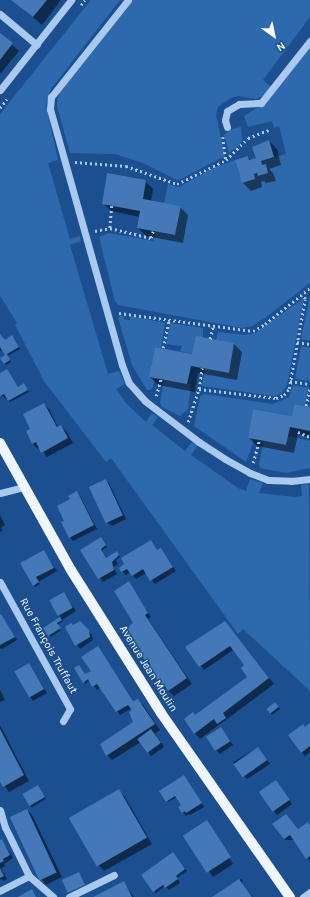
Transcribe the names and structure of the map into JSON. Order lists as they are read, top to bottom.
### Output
{
  "streets": {
    "main road": ["Avenue Jean Moulin"],
    "street": ["Rue François Truffaut"]
  },
  "north": "bottom right"
}
